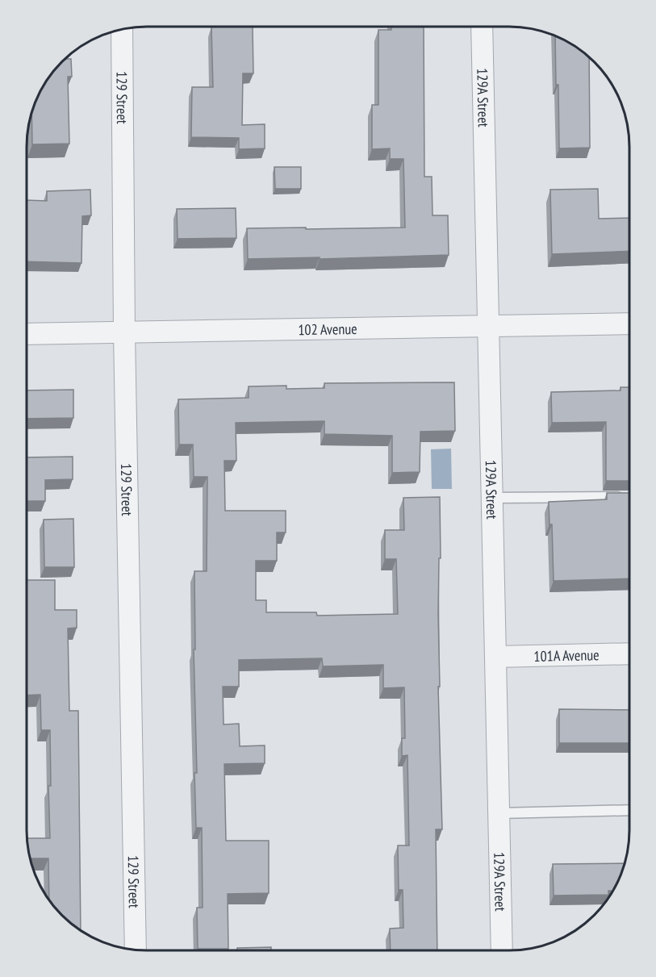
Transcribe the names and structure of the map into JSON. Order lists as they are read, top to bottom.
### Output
{
  "streets": {
    "street": [
      "129A Street",
      "129 Street",
      "102 Avenue",
      "101A Avenue"
    ]
  },
  "crossings": [
    ["129A Street", "102 Avenue"],
    ["129A Street", "101A Avenue"],
    ["129 Street", "102 Avenue"]
  ]
}
